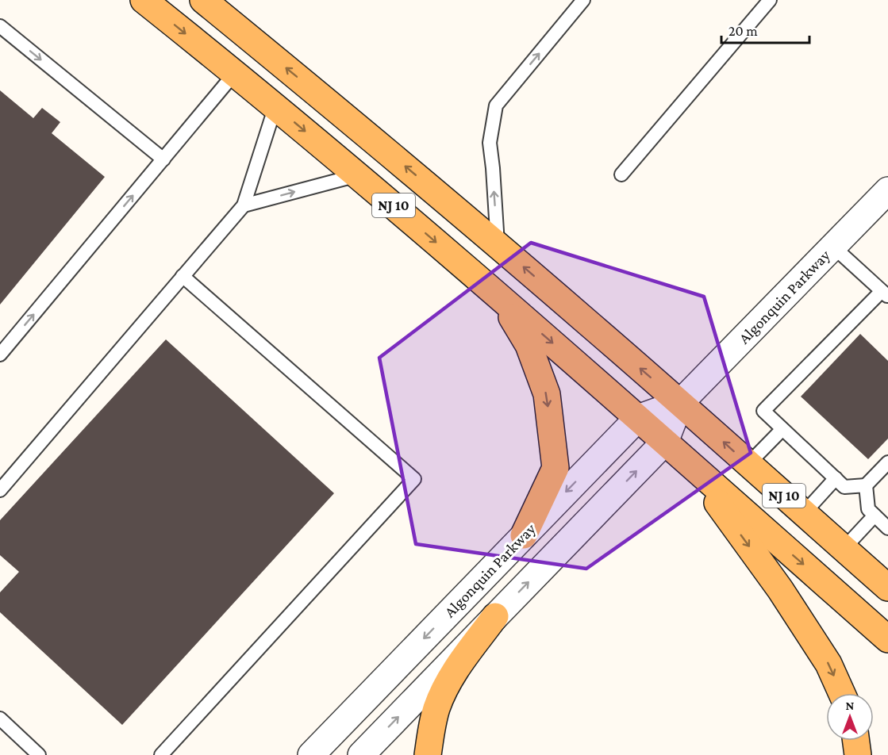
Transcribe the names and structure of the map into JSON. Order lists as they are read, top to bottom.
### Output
{
  "streets": {
    "main road": ["NJ 10"],
    "street": ["Algonquin Parkway"]
  },
  "crossings": [
    ["NJ 10", "Algonquin Parkway"]
  ],
  "scale_bar": "20 m",
  "north": "top"
}
